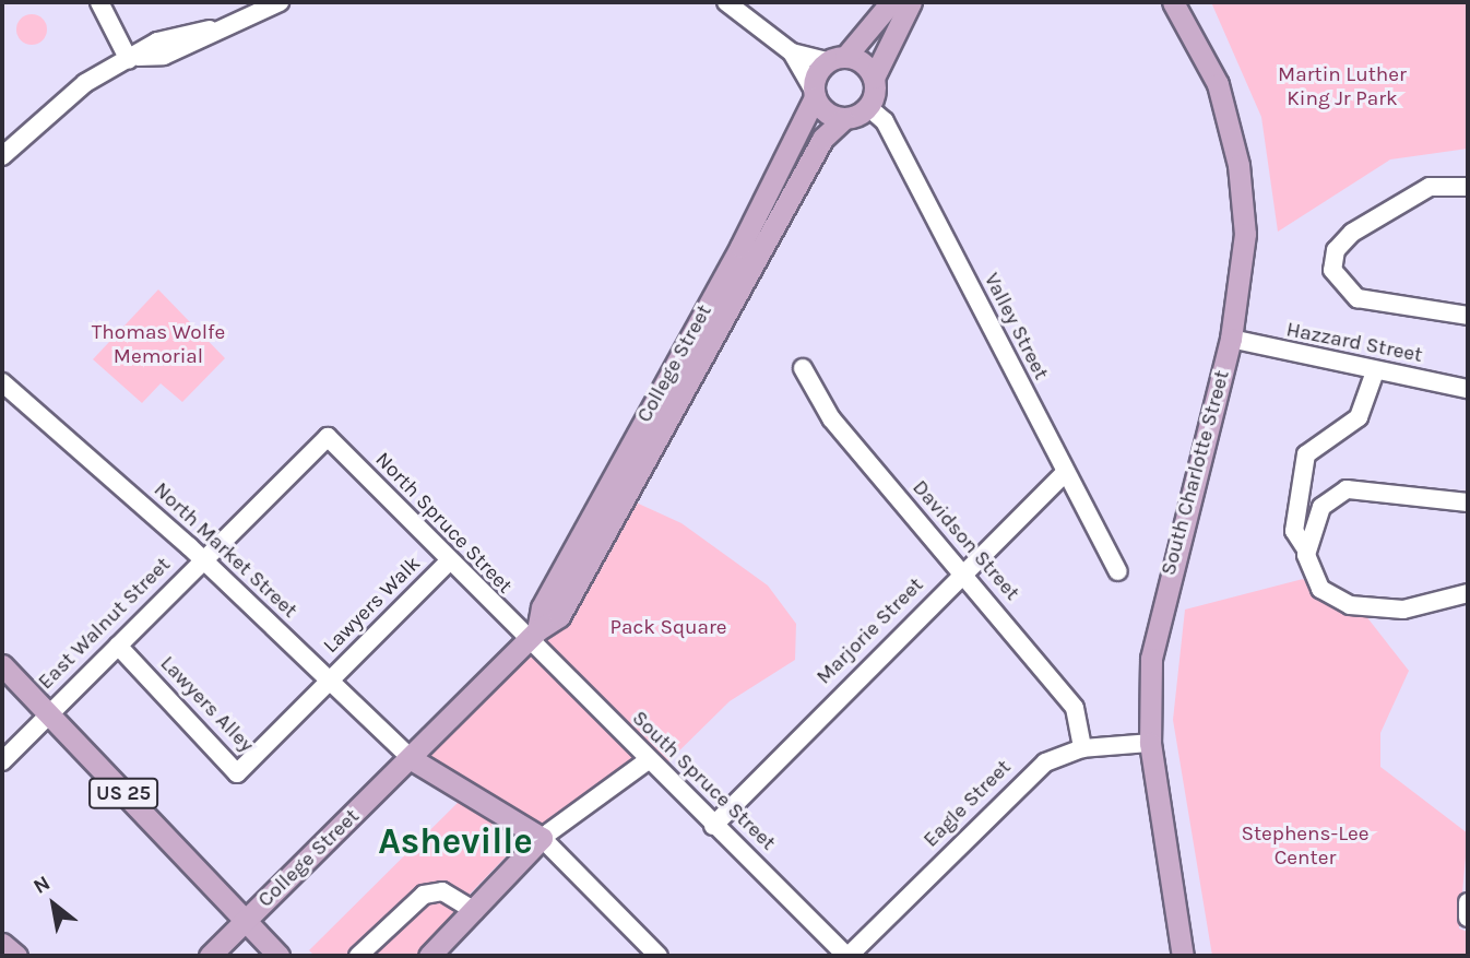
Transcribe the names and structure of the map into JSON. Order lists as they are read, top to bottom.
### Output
{
  "streets": {
    "main road": ["College Street", "South Charlotte Street", "US 25"],
    "street": [
      "Valley Street",
      "Hazzard Street",
      "North Spruce Street",
      "Davidson Street",
      "North Market Street",
      "Lawyers Walk",
      "East Walnut Street",
      "Marjorie Street",
      "Lawyers Alley",
      "South Spruce Street",
      "Eagle Street"
    ]
  },
  "crossings": [
    ["Valley Street", "College Street"],
    ["Valley Street", "Marjorie Street"],
    ["Hazzard Street", "South Charlotte Street"],
    ["College Street", "North Spruce Street"],
    ["College Street", "North Market Street"],
    ["College Street", "South Spruce Street"],
    ["College Street", "US 25"],
    ["South Charlotte Street", "Eagle Street"],
    ["North Spruce Street", "Lawyers Walk"],
    ["North Spruce Street", "East Walnut Street"],
    ["North Spruce Street", "South Spruce Street"],
    ["Davidson Street", "Marjorie Street"],
    ["Davidson Street", "Eagle Street"],
    ["North Market Street", "Lawyers Walk"],
    ["North Market Street", "East Walnut Street"],
    ["North Market Street", "Lawyers Alley"],
    ["Lawyers Walk", "Lawyers Alley"],
    ["East Walnut Street", "Lawyers Alley"],
    ["East Walnut Street", "US 25"],
    ["Marjorie Street", "South Spruce Street"],
    ["South Spruce Street", "Eagle Street"]
  ],
  "districts": ["Asheville"],
  "parks": [
    "Martin Luther King Jr Park",
    "Thomas Wolfe Memorial",
    "Pack Square",
    "Stephens-Lee Center"
  ],
  "north": "top left"
}
